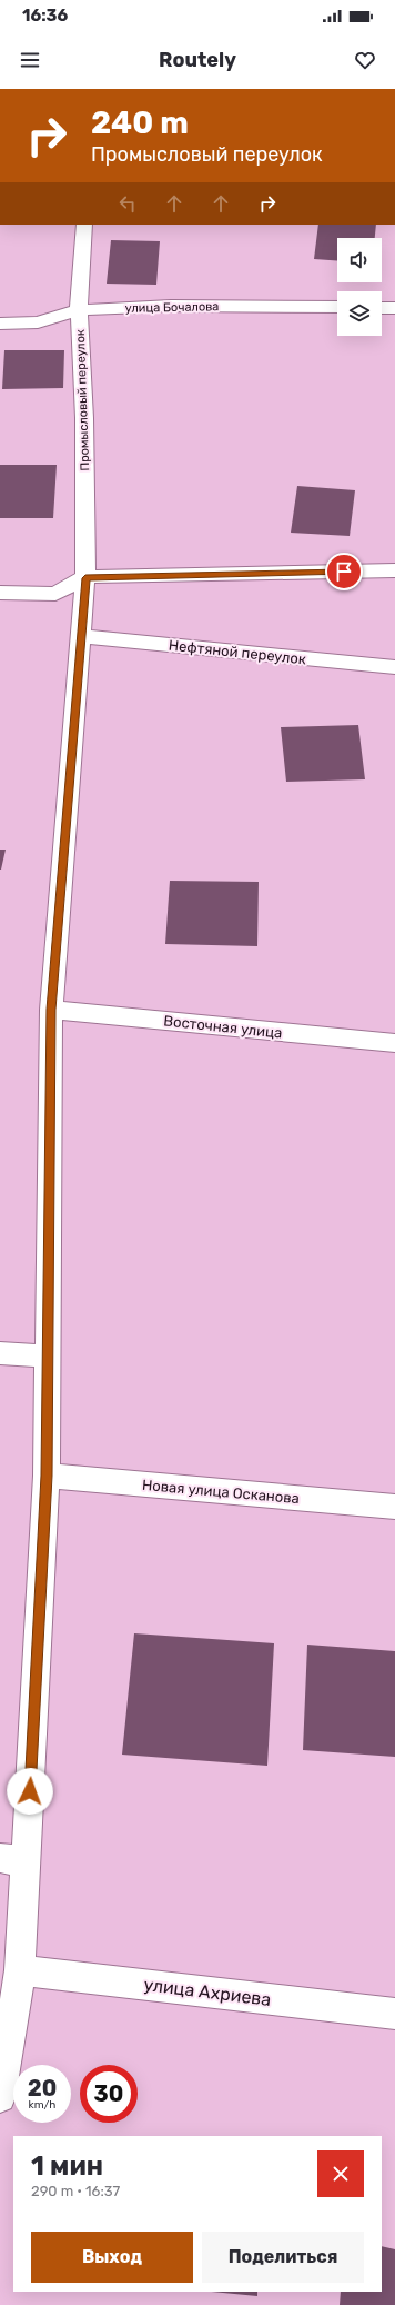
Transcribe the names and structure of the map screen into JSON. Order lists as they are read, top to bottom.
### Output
{
  "streets": {
    "street": [
      "улица Бочалова",
      "Промысловый переулок",
      "Нефтяной переулок",
      "Восточная улица",
      "Новая улица Осканова",
      "улица Ахриева"
    ]
  },
  "crossings": [
    ["улица Бочалова", "Промысловый переулок"],
    ["Промысловый переулок", "Нефтяной переулок"],
    ["Промысловый переулок", "Восточная улица"],
    ["Промысловый переулок", "Новая улица Осканова"],
    ["Промысловый переулок", "улица Ахриева"]
  ],
  "page": {
    "status": "16:36",
    "header": "Routely",
    "turn": ["240 m", "Промысловый переулок"],
    "speed": "20 km/h",
    "limit": "30",
    "heading": ["1 мин", "290 m · 16:37"],
    "buttons": ["Выход", "Поделиться"]
  }
}
